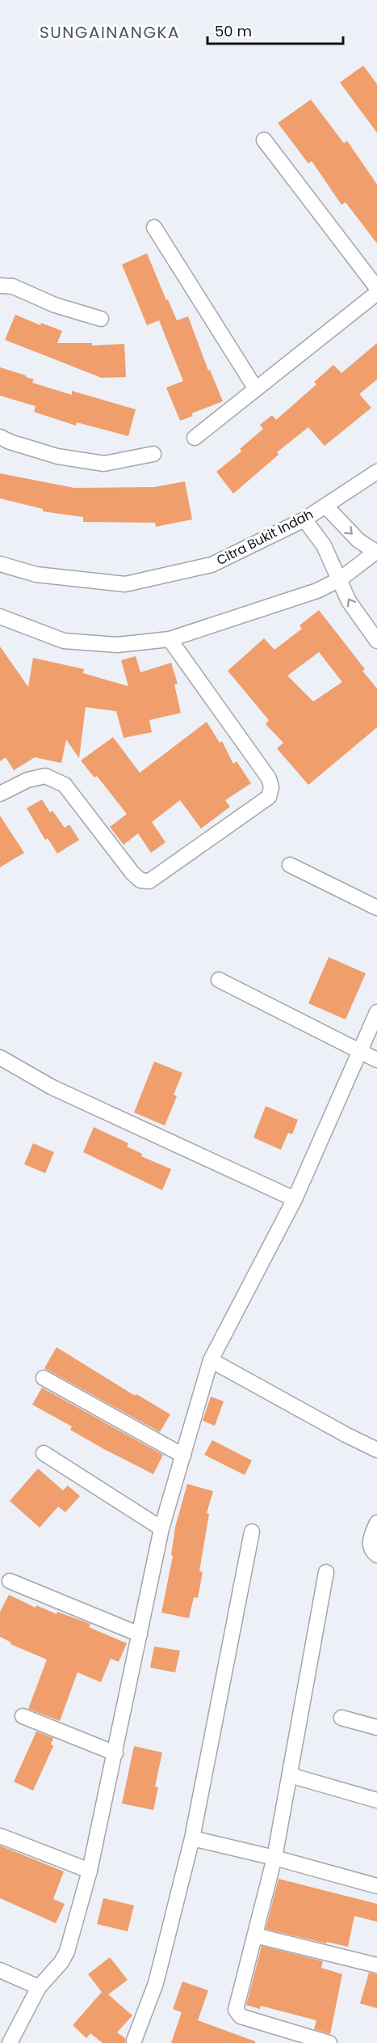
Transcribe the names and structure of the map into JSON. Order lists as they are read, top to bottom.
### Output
{
  "streets": {
    "street": ["Citra Bukit Indah"]
  },
  "districts": ["SUNGAINANGKA"],
  "scale_bar": "50 m"
}
